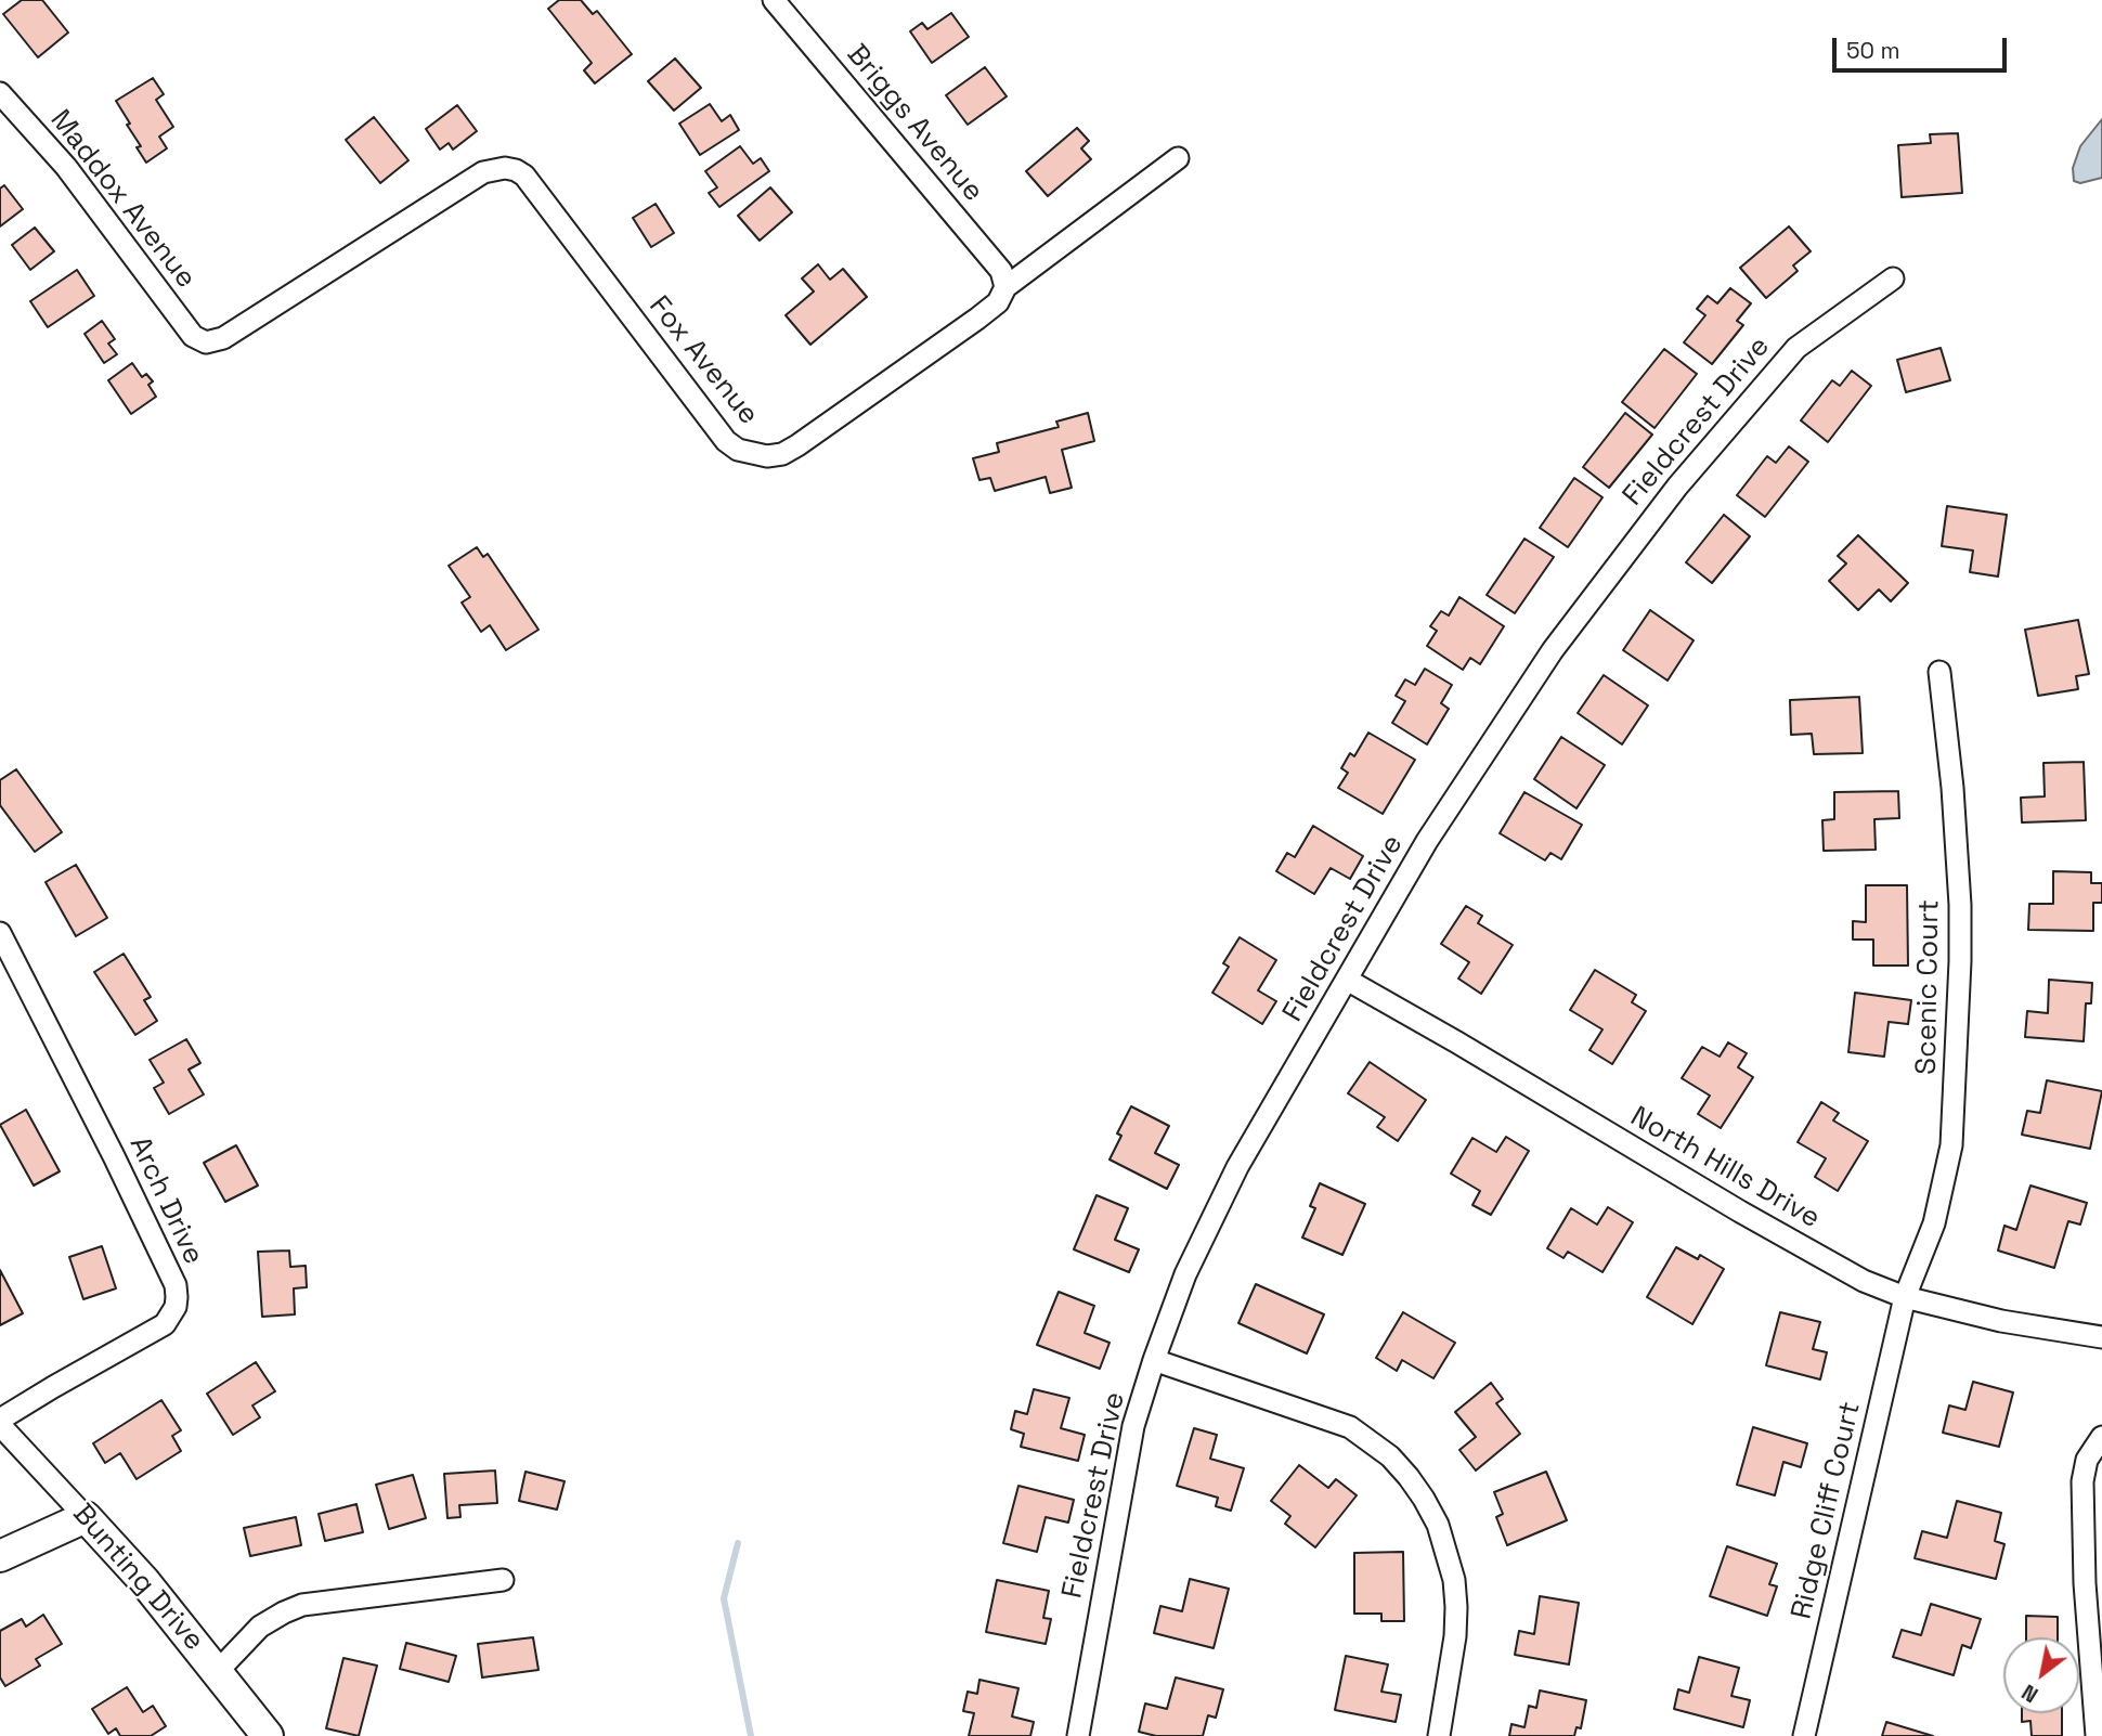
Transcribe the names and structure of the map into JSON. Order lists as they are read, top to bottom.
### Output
{
  "streets": {
    "street": [
      "Briggs Avenue",
      "Maddox Avenue",
      "Fox Avenue",
      "Fieldcrest Drive",
      "Scenic Court",
      "North Hills Drive",
      "Arch Drive",
      "Ridge Cliff Court",
      "Bunting Drive"
    ]
  },
  "crossings": [
    ["Briggs Avenue", "Fox Avenue"],
    ["Maddox Avenue", "Fox Avenue"],
    ["Fieldcrest Drive", "North Hills Drive"],
    ["Scenic Court", "North Hills Drive"],
    ["Scenic Court", "Ridge Cliff Court"],
    ["North Hills Drive", "Ridge Cliff Court"],
    ["Arch Drive", "Bunting Drive"]
  ],
  "scale_bar": "50 m",
  "north": "bottom left"
}
